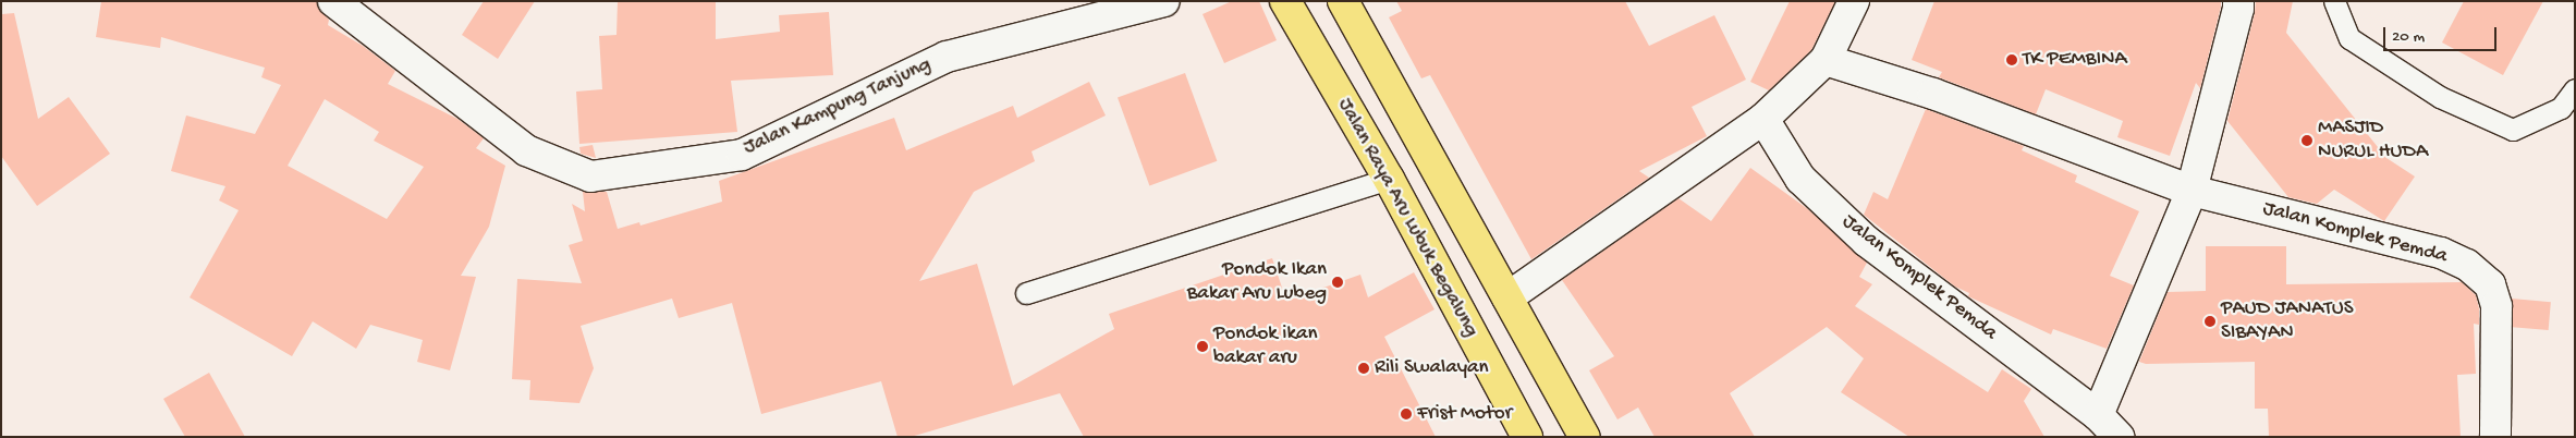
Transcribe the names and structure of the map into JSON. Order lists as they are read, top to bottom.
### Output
{
  "streets": {
    "main road": ["Jalan Raya Aru Lubuk Begalung"],
    "street": ["Jalan Kampung Tanjung", "Jalan Komplek Pemda"]
  },
  "places": [
    "TK PEMBINA",
    "MASJID NURUL HUDA",
    "Pondok Ikan Bakar Aru Lubeg",
    "PAUD JANATUS SIBAYAN",
    "Pondok ikan bakar aru",
    "Rili Swalayan",
    "Frist Motor"
  ],
  "scale_bar": "20 m"
}
